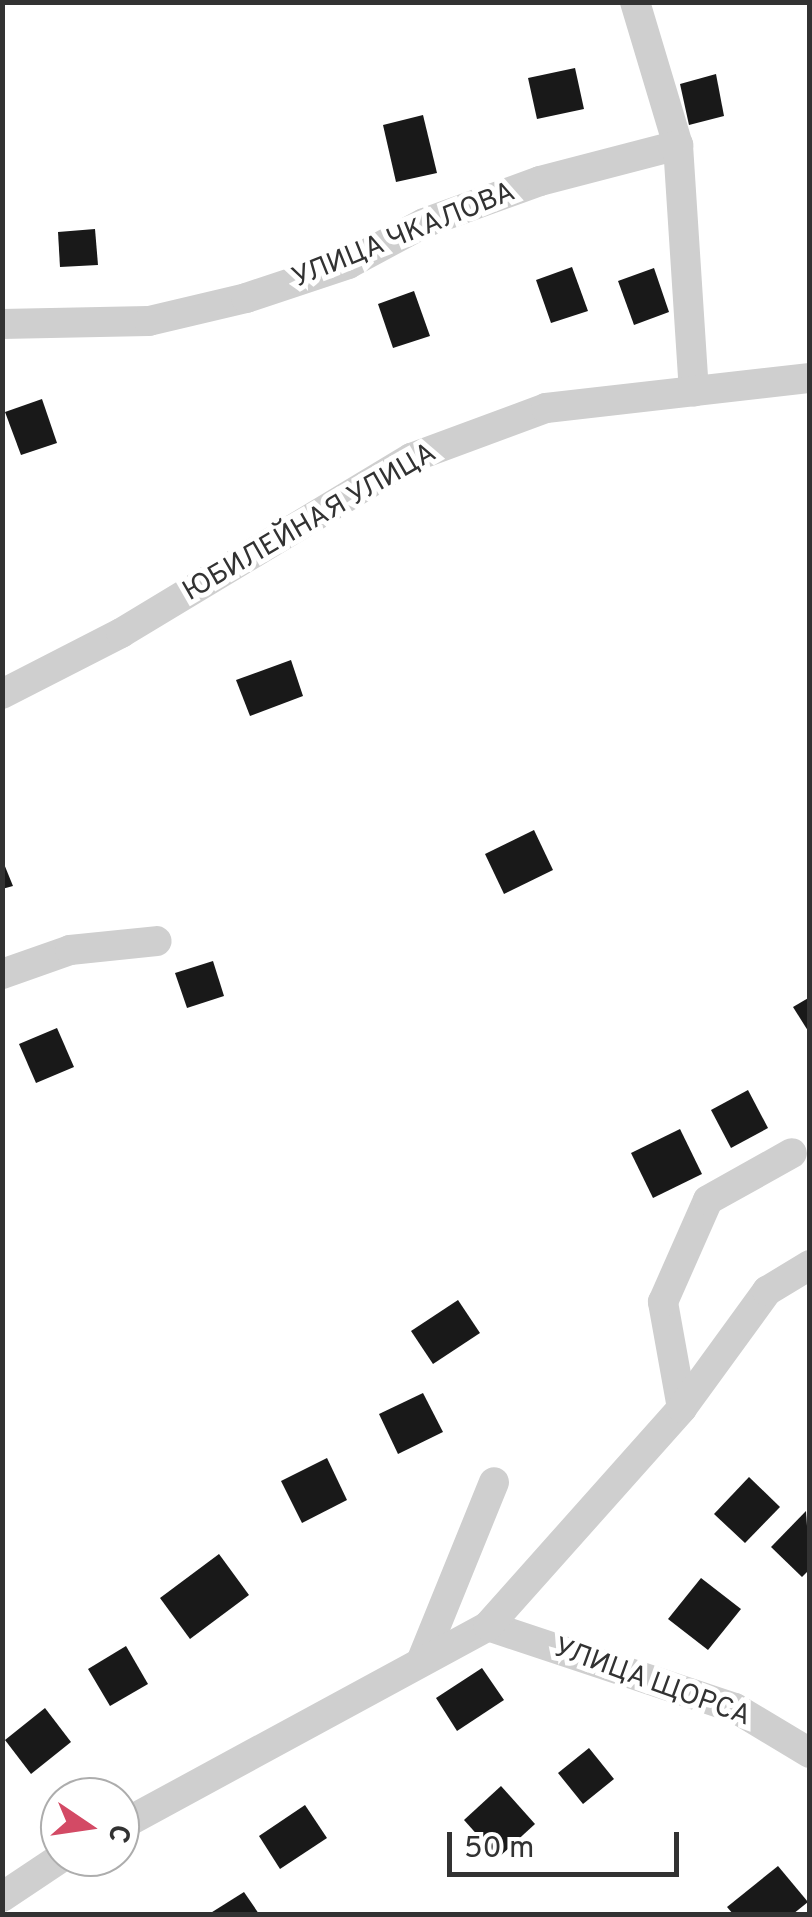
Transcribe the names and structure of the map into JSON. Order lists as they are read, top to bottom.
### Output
{
  "streets": {
    "street": ["УЛИЦА ЧКАЛОВА", "ЮБИЛЕЙНАЯ УЛИЦА", "УЛИЦА ЩОРСА"]
  },
  "scale_bar": "50 m",
  "north": "right"
}
